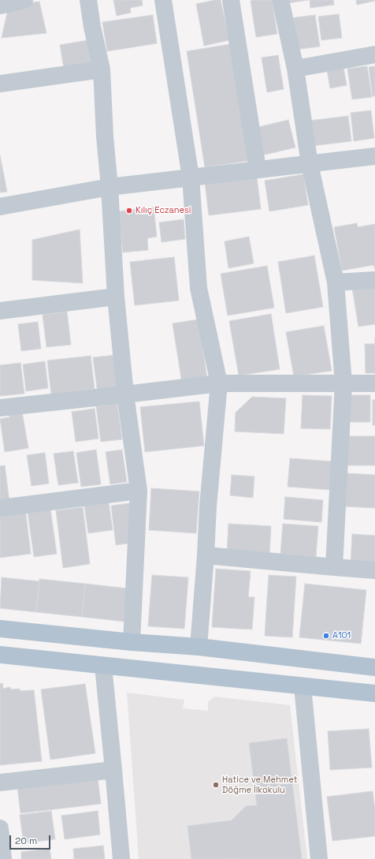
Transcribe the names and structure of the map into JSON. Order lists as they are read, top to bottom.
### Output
{
  "places": ["Kılıç Eczanesi", "A101", "Hatice ve Mehmet Döğme İlkokulu"],
  "scale_bar": "20 m"
}
